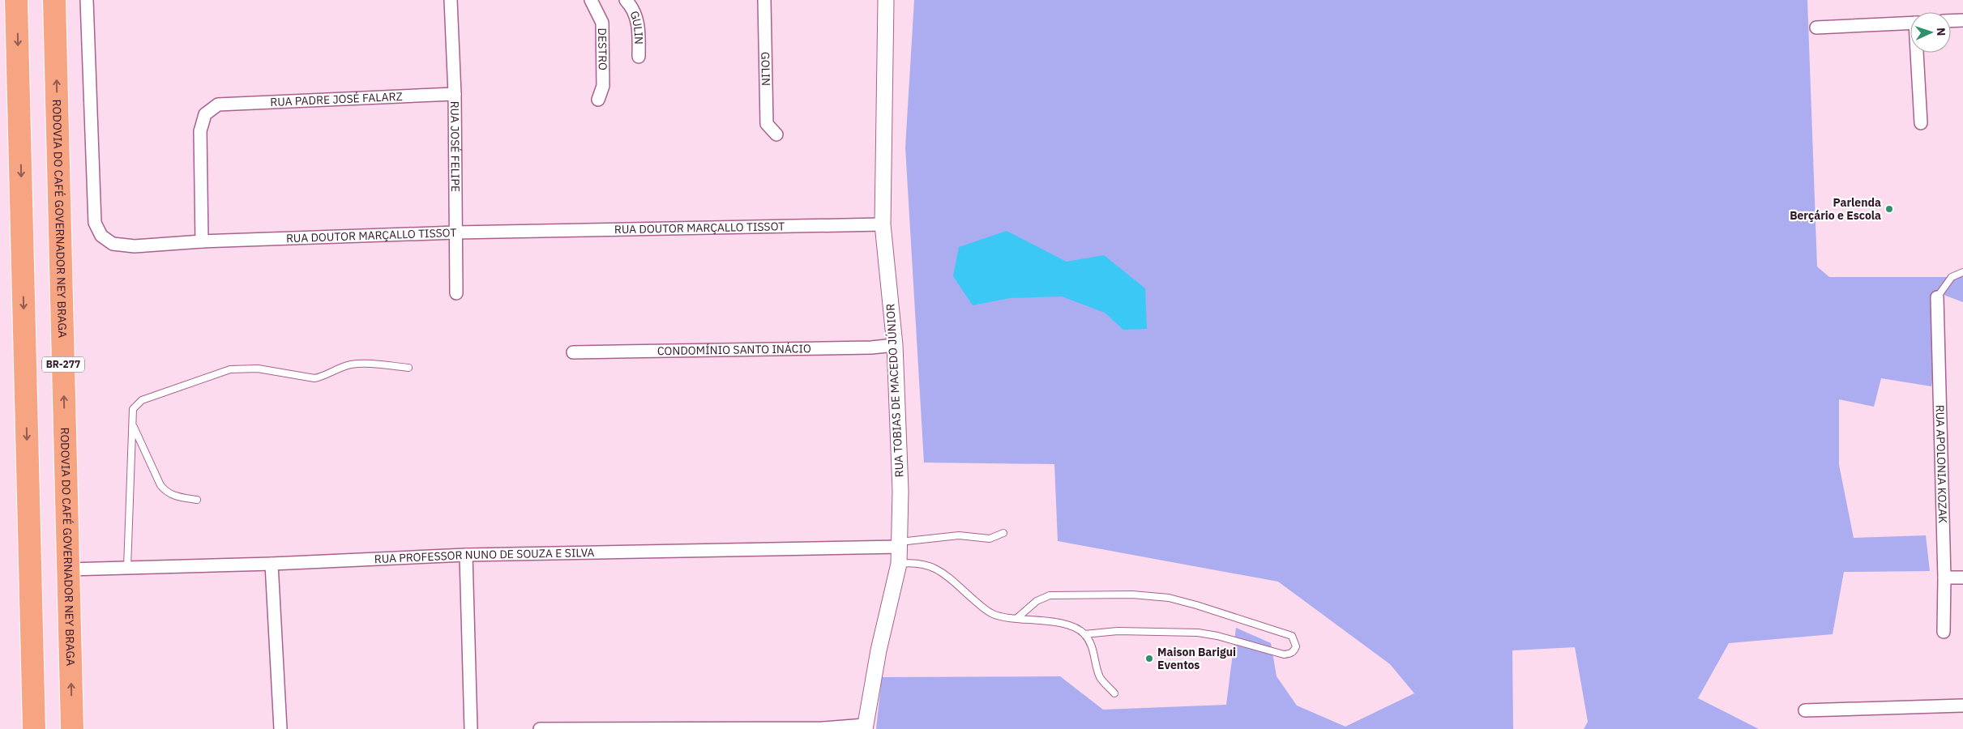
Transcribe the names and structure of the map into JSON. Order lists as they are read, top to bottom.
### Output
{
  "streets": {
    "highway": ["RODOVIA DO CAFÉ GOVERNADOR NEY BRAGA", "BR-277"],
    "street": [
      "GULIN",
      "DESTRO",
      "GOLIN",
      "RUA PADRE JOSÉ FALARZ",
      "RUA JOSÉ FELIPE",
      "RUA DOUTOR MARÇALLO TISSOT",
      "CONDOMÍNIO SANTO INÁCIO",
      "RUA TOBIAS DE MACEDO JÚNIOR",
      "RUA APOLONIA KOZAK",
      "RUA PROFESSOR NUNO DE SOUZA E SILVA"
    ]
  },
  "crossings": [
    ["RUA PADRE JOSÉ FALARZ", "RUA JOSÉ FELIPE"],
    ["RUA PADRE JOSÉ FALARZ", "RUA DOUTOR MARÇALLO TISSOT"],
    ["RUA JOSÉ FELIPE", "RUA DOUTOR MARÇALLO TISSOT"],
    ["RODOVIA DO CAFÉ GOVERNADOR NEY BRAGA", "RUA PROFESSOR NUNO DE SOUZA E SILVA"],
    ["RUA DOUTOR MARÇALLO TISSOT", "RUA TOBIAS DE MACEDO JÚNIOR"],
    ["CONDOMÍNIO SANTO INÁCIO", "RUA TOBIAS DE MACEDO JÚNIOR"],
    ["RUA TOBIAS DE MACEDO JÚNIOR", "RUA PROFESSOR NUNO DE SOUZA E SILVA"]
  ],
  "places": ["Parlenda Berçário e Escola", "Maison Barigui Eventos"],
  "north": "right"
}
